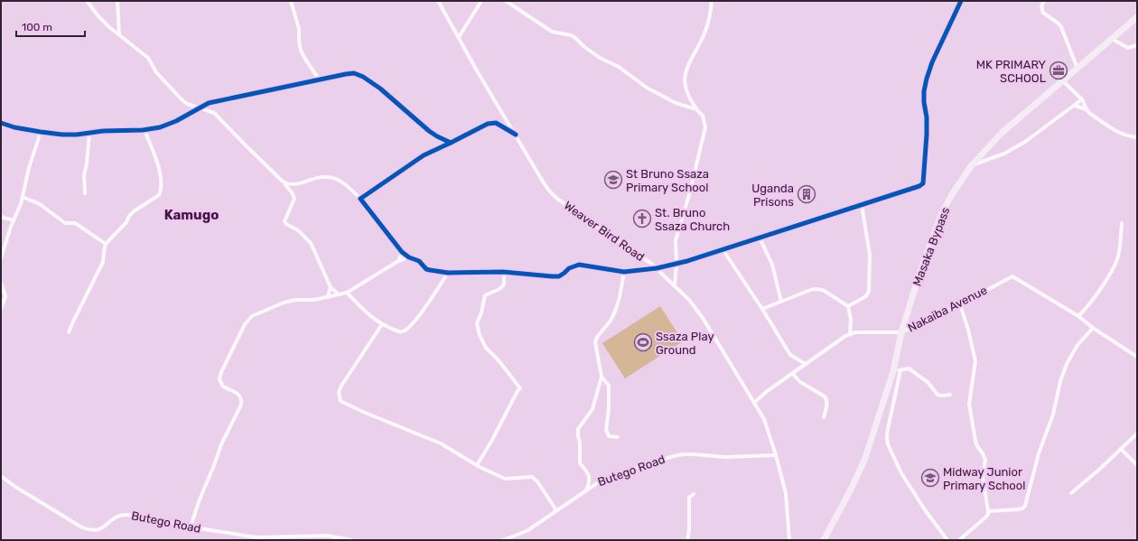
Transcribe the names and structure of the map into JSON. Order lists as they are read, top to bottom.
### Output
{
  "streets": {
    "highway": ["Masaka Bypass"],
    "street": ["Weaver Bird Road", "Nakaiba Avenue", "Butego Road"]
  },
  "crossings": [
    ["Weaver Bird Road", "Butego Road"],
    ["Masaka Bypass", "Nakaiba Avenue"]
  ],
  "districts": ["Kamugo"],
  "places": {
    "office": ["MK PRIMARY SCHOOL"],
    "school or university": ["St Bruno Ssaza Primary School", "Midway Junior Primary School"],
    "building": ["Uganda Prisons"],
    "church": ["St. Bruno Ssaza Church"],
    "sports": ["Ssaza Play Ground"]
  },
  "scale_bar": "100 m"
}
